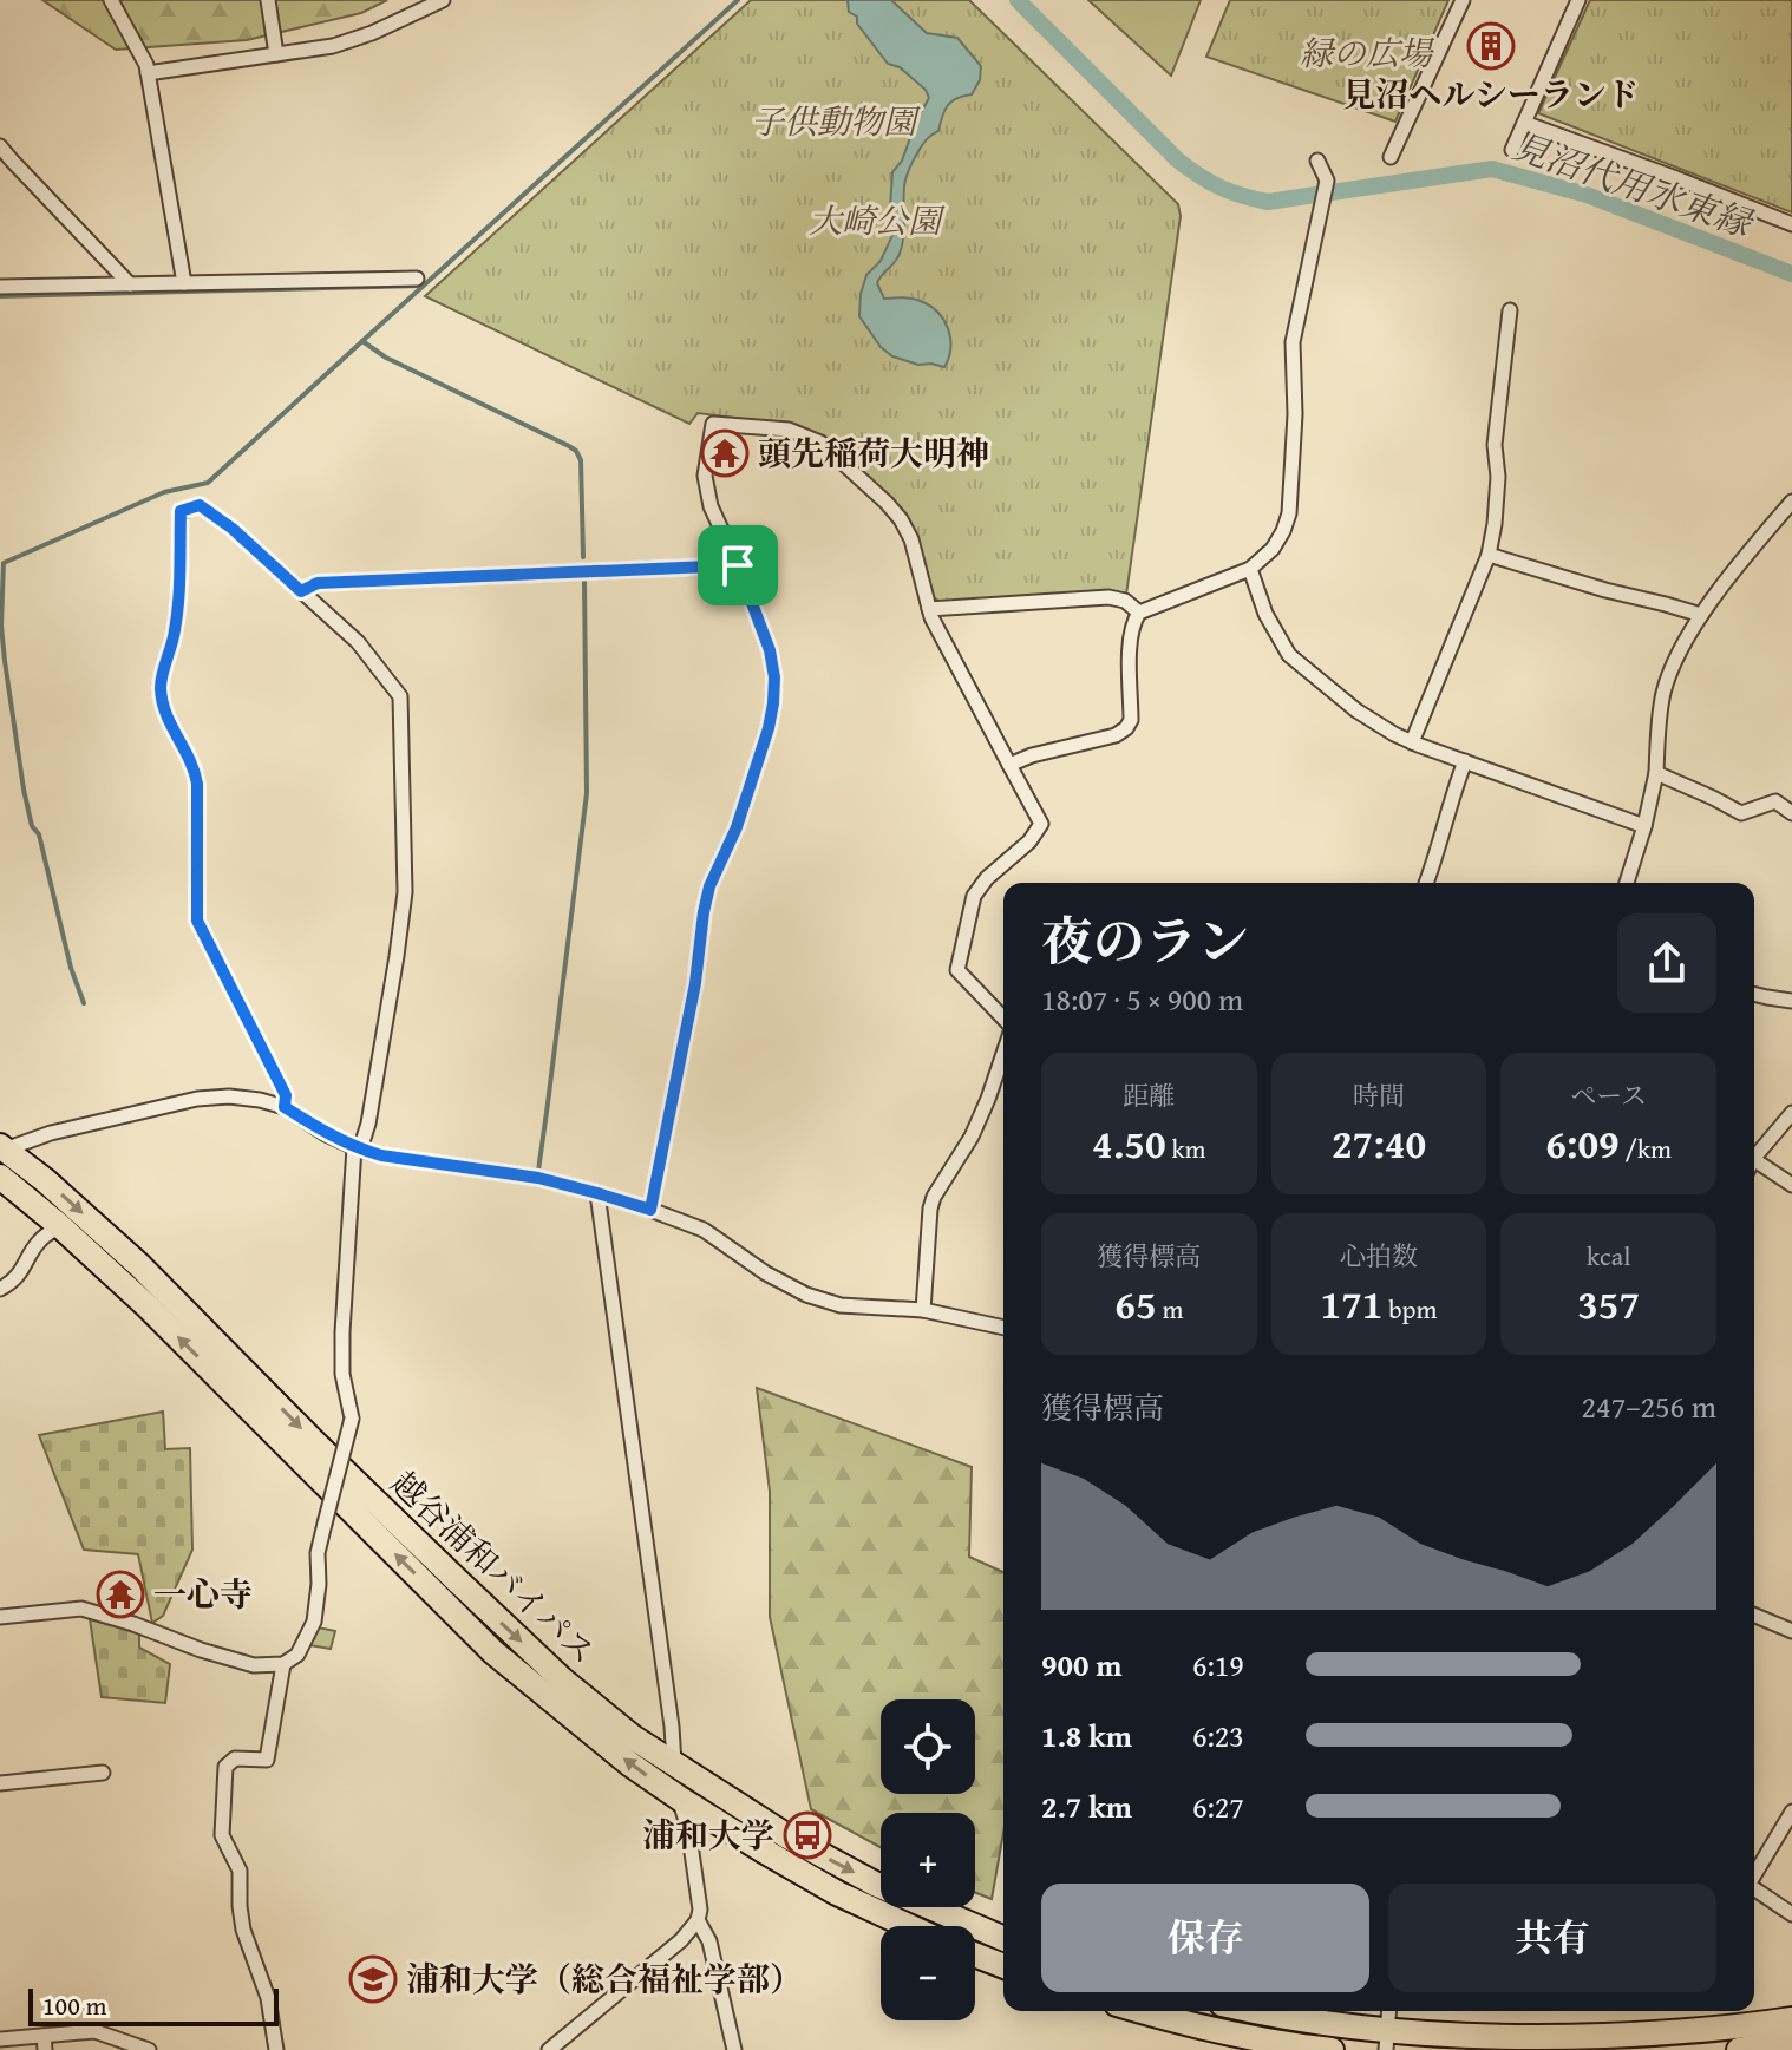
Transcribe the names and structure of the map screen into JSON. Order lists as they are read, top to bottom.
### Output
{
  "streets": {
    "highway": ["越谷浦和バイパス"]
  },
  "water": ["見沼代用水東縁"],
  "parks": ["緑の広場", "子供動物園", "大崎公園"],
  "places": {
    "building": ["見沼ヘルシーランド"],
    "temple": ["頭先稲荷大明神", "一心寺"],
    "bus stop": ["浦和大学"],
    "school or university": ["浦和大学（総合福祉学部）"]
  },
  "scale_bar": "100 m",
  "page": {
    "heading": ["夜のラン", "18:07 · 5 × 900 m"],
    "stats": [
      ["距離", "4.50 km"],
      ["時間", "27:40"],
      ["ペース", "6:09 /km"],
      ["獲得標高", "65 m"],
      ["心拍数", "171 bpm"],
      ["kcal", "357"]
    ],
    "chart": ["獲得標高", "247–256 m"],
    "list": [
      {
        "name": "900 m",
        "note": "6:19"
      },
      {
        "name": "1.8 km",
        "note": "6:23"
      },
      {
        "name": "2.7 km",
        "note": "6:27"
      }
    ],
    "map_buttons": ["+", "−"],
    "buttons": ["保存", "共有"],
    "scale": "100 m"
  }
}
